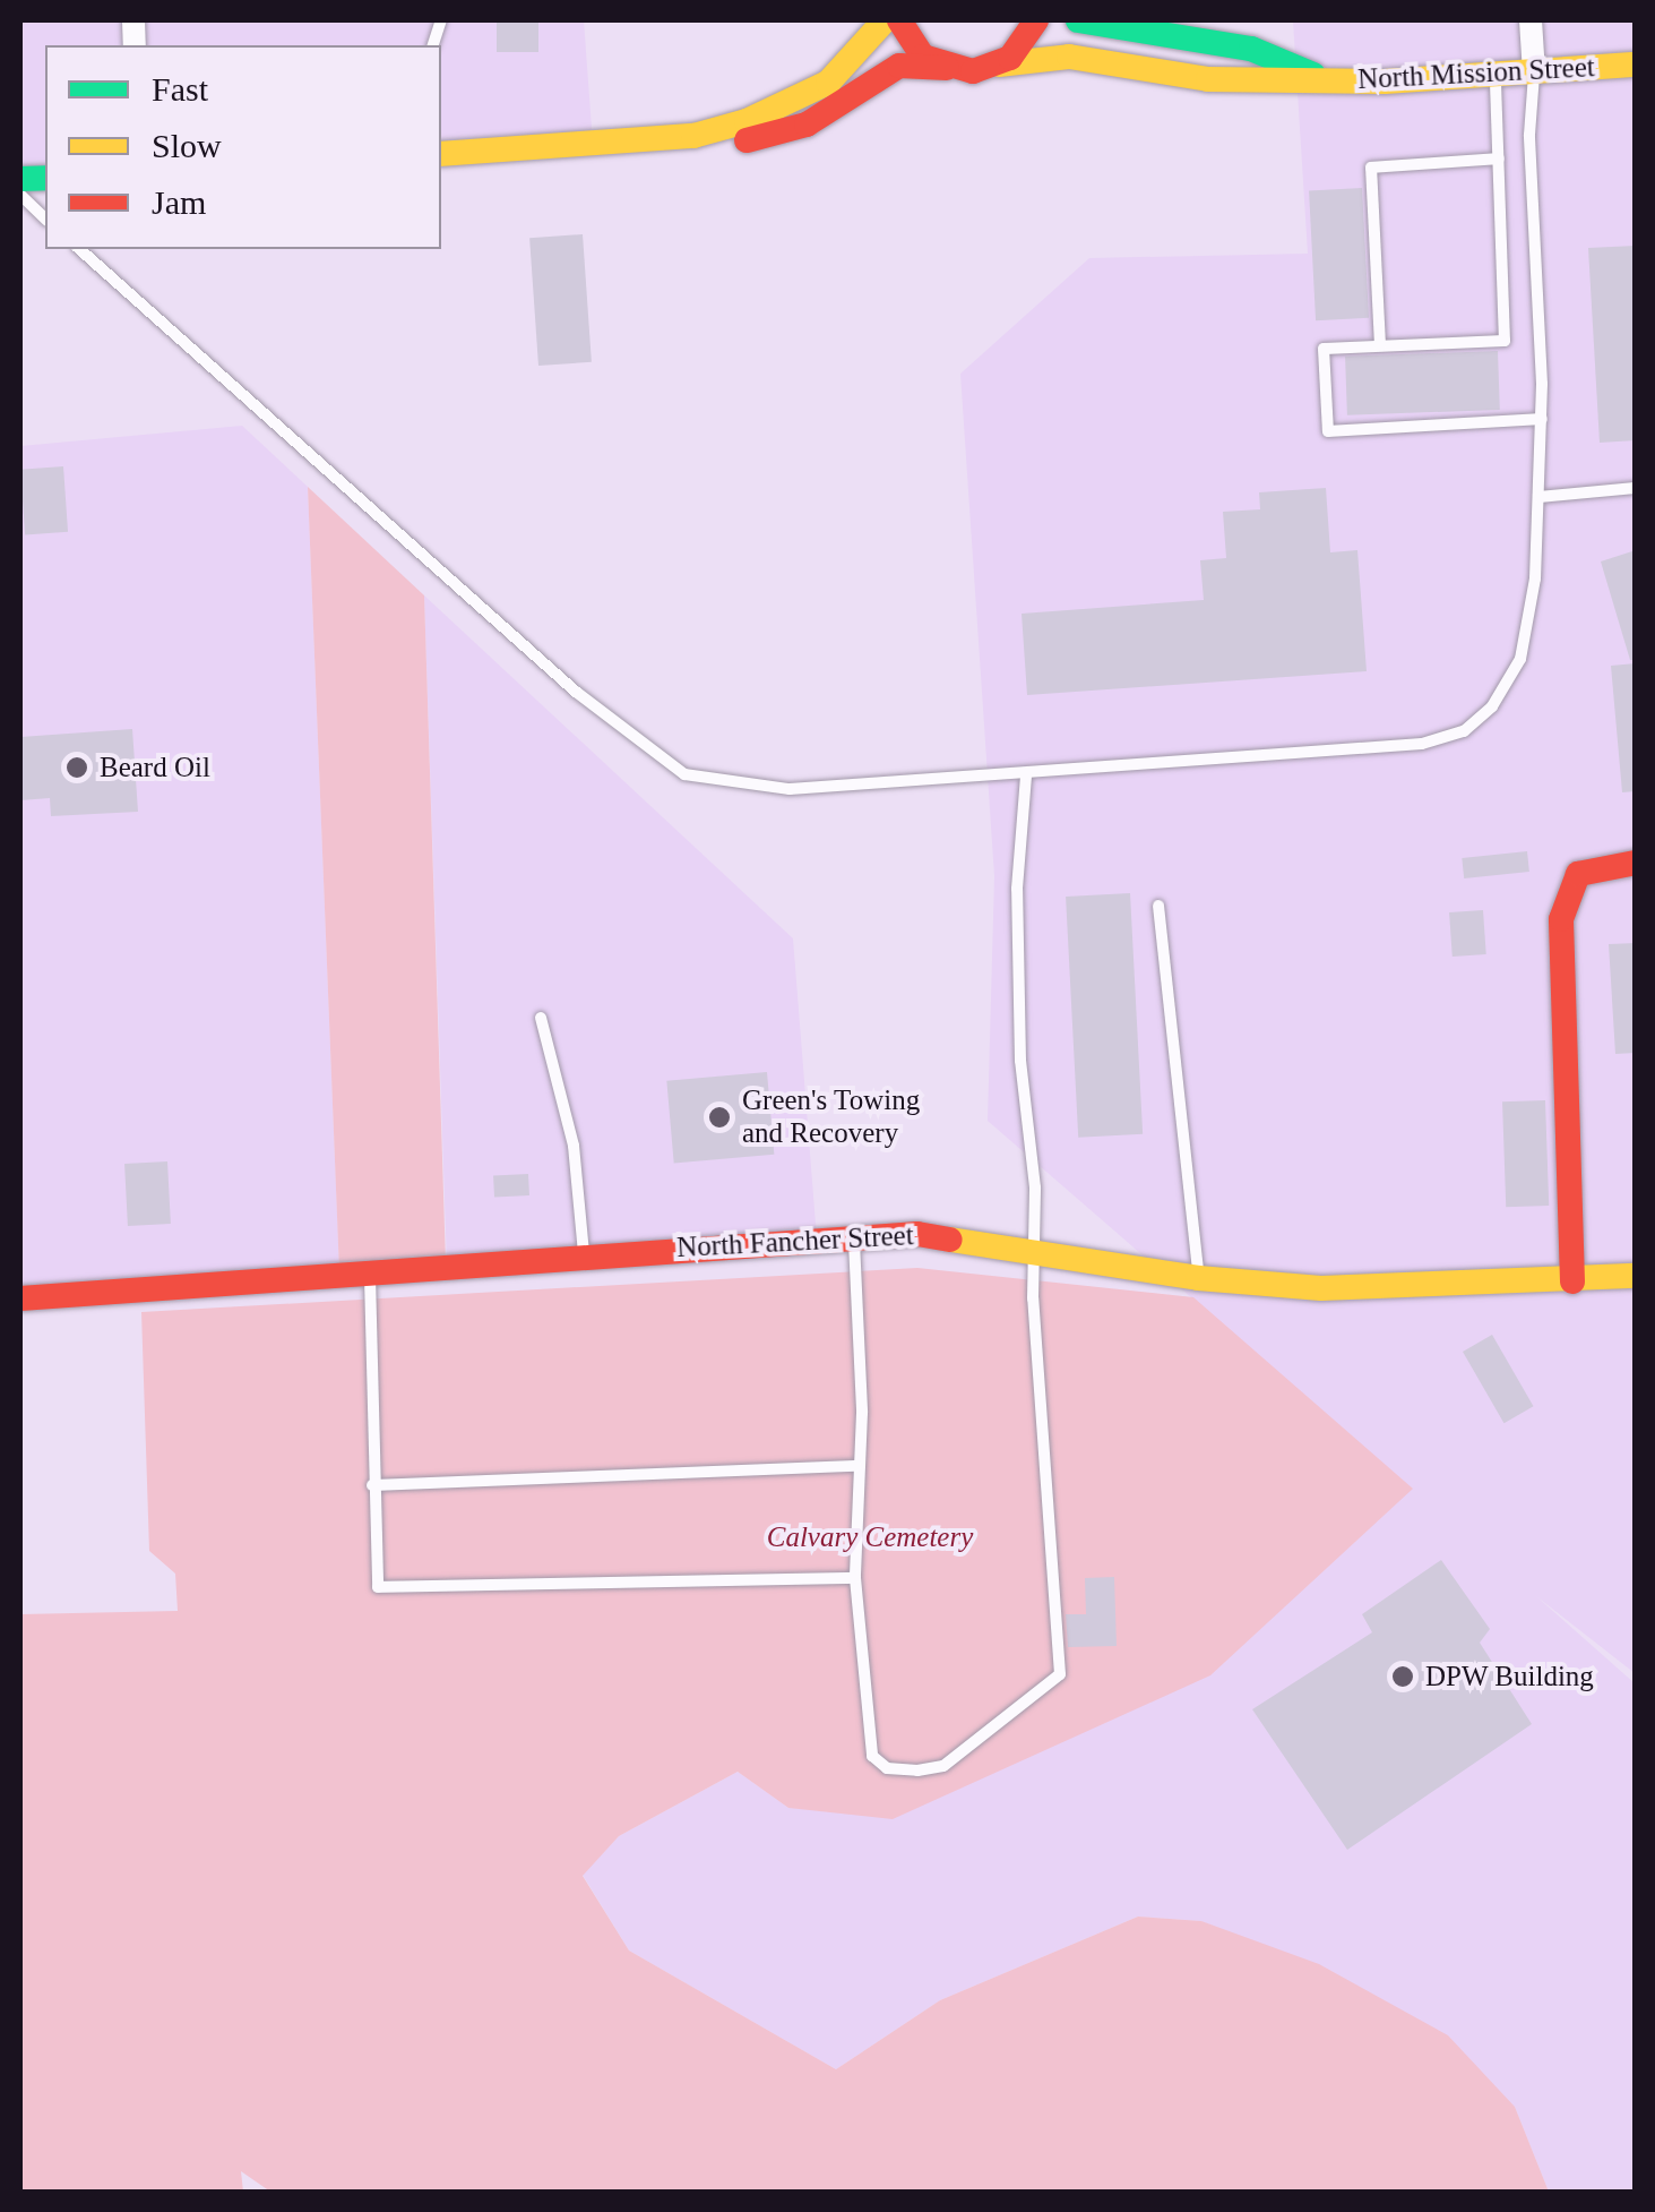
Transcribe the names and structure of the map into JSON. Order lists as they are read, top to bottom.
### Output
{
  "streets": {
    "street": ["North Mission Street", "North Fancher Street"]
  },
  "parks": ["Calvary Cemetery"],
  "places": ["Beard Oil", "Green's Towing and Recovery", "DPW Building"],
  "legend": ["Fast", "Slow", "Jam"]
}
